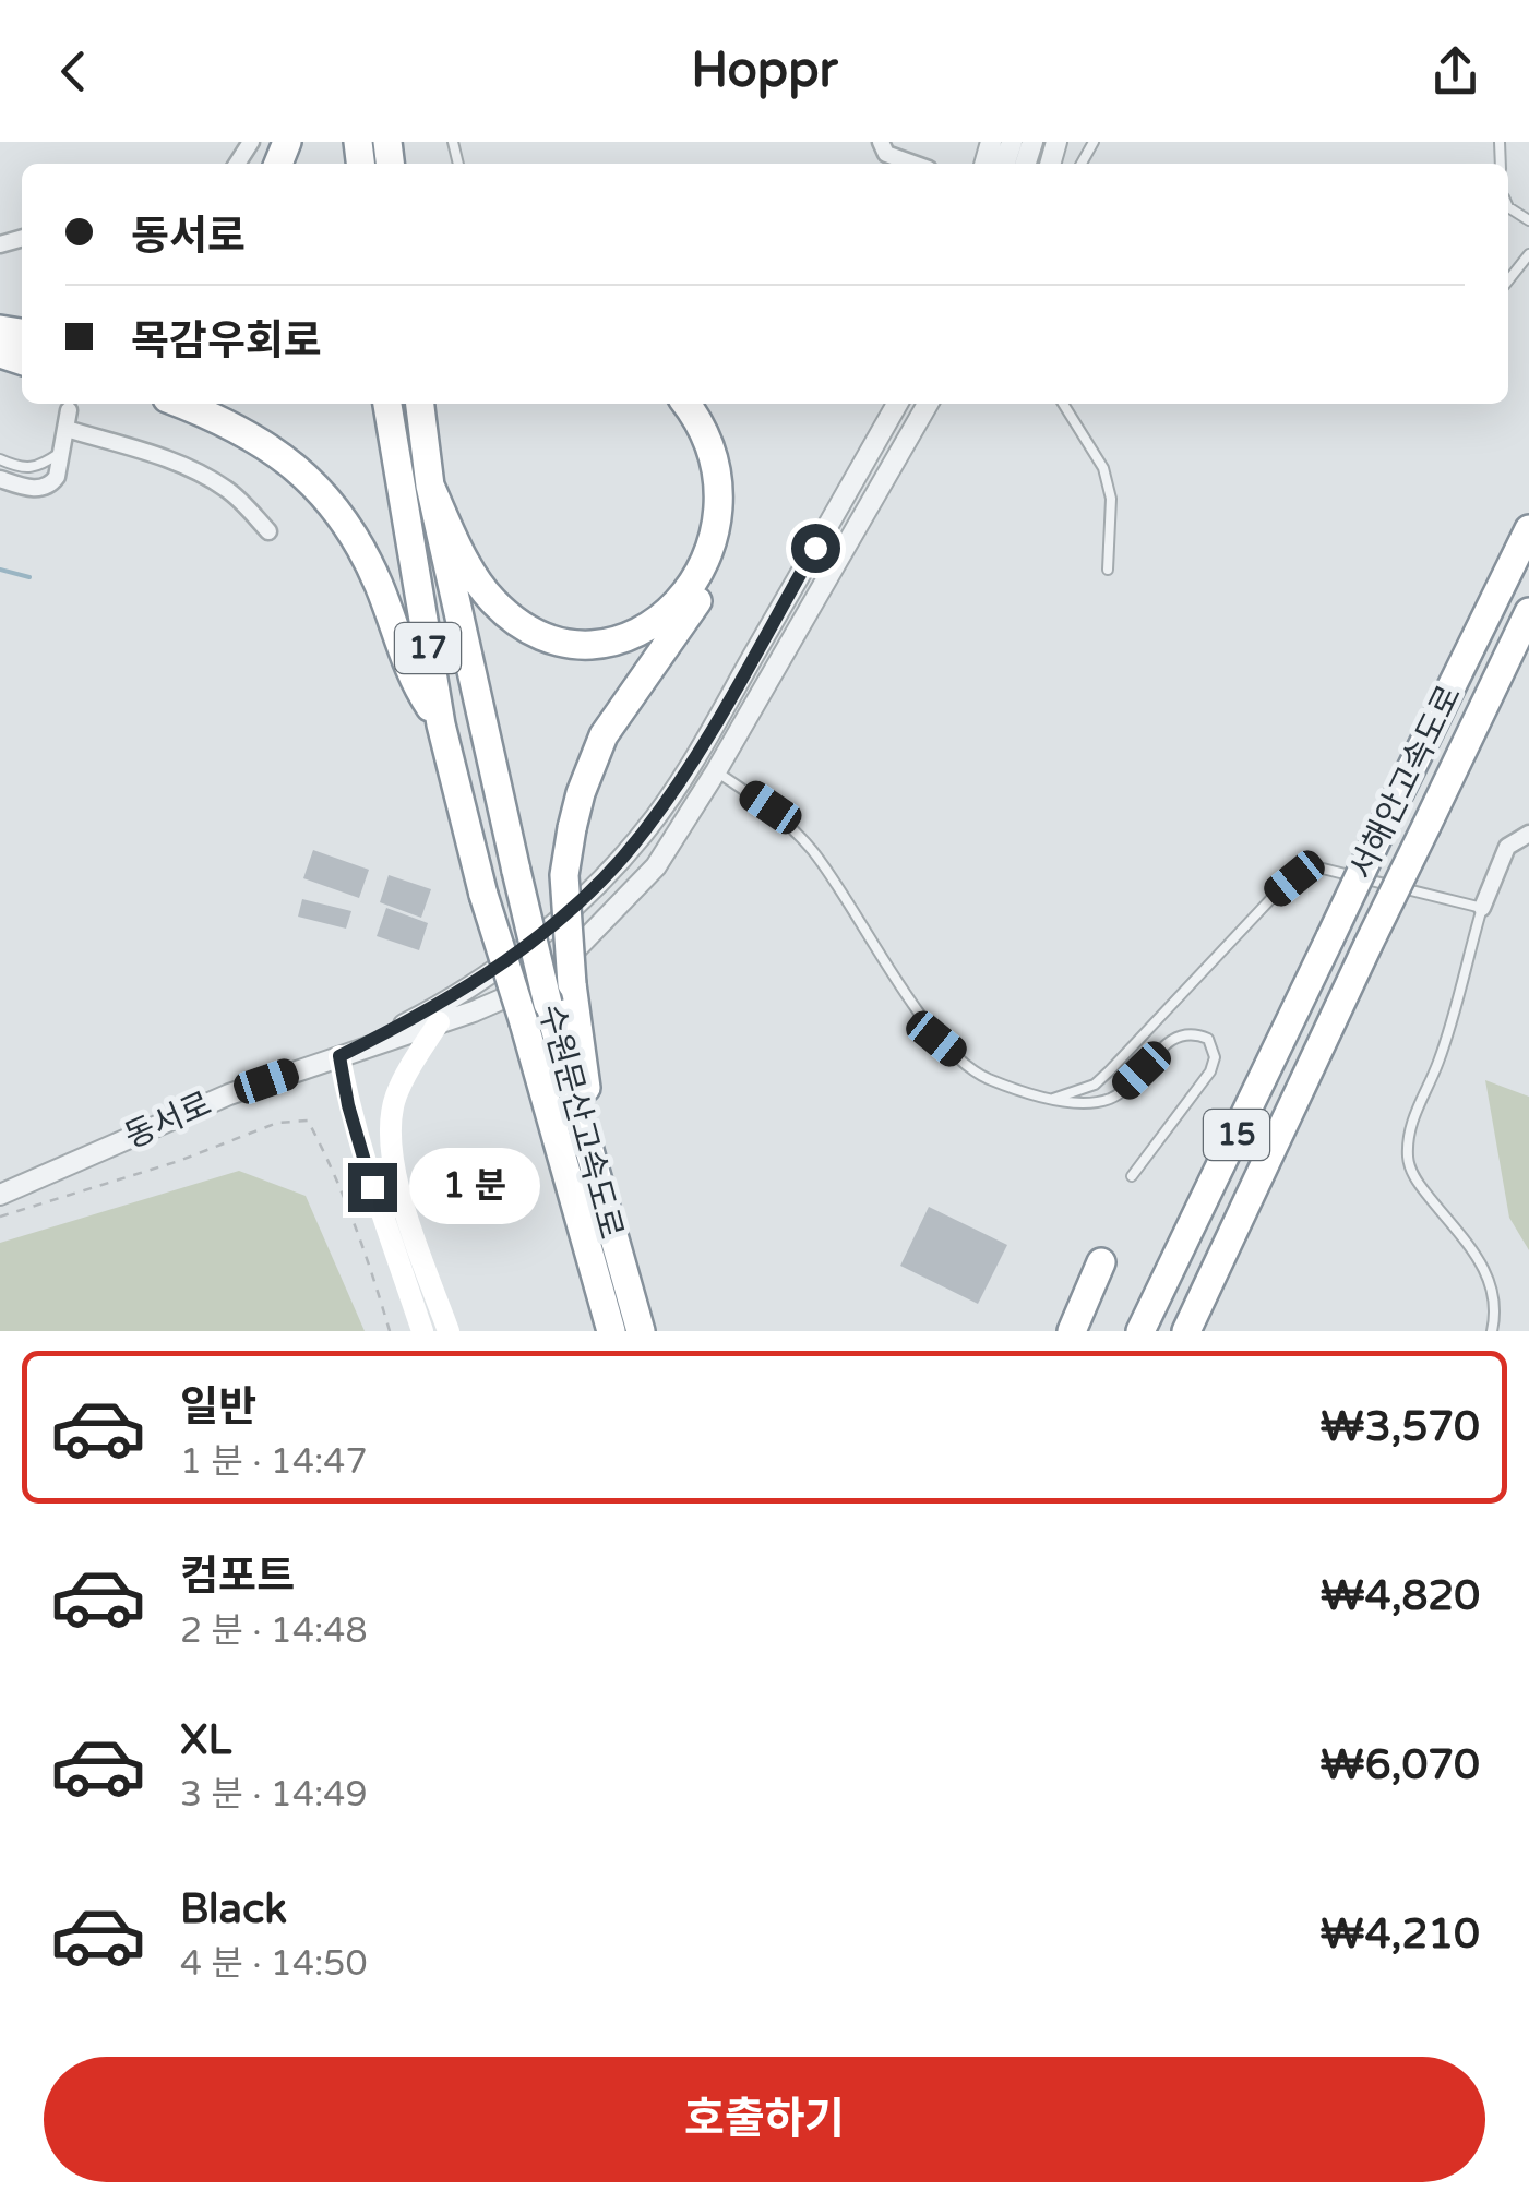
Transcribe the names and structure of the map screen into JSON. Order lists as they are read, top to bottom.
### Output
{
  "streets": {
    "highway": [
      "17",
      "서해안고속도로",
      "수원문산고속도로",
      "15"
    ],
    "street": ["동서로"]
  },
  "page": {
    "header": "Hoppr",
    "banner": ["동서로", "목감우회로"],
    "bubble": "1 분",
    "list": [
      {
        "name": "일반",
        "note": "1 분 · 14:47",
        "value": "₩3,570"
      },
      {
        "name": "컴포트",
        "note": "2 분 · 14:48",
        "value": "₩4,820"
      },
      {
        "name": "XL",
        "note": "3 분 · 14:49",
        "value": "₩6,070"
      },
      {
        "name": "Black",
        "note": "4 분 · 14:50",
        "value": "₩4,210"
      }
    ],
    "buttons": "호출하기"
  }
}
